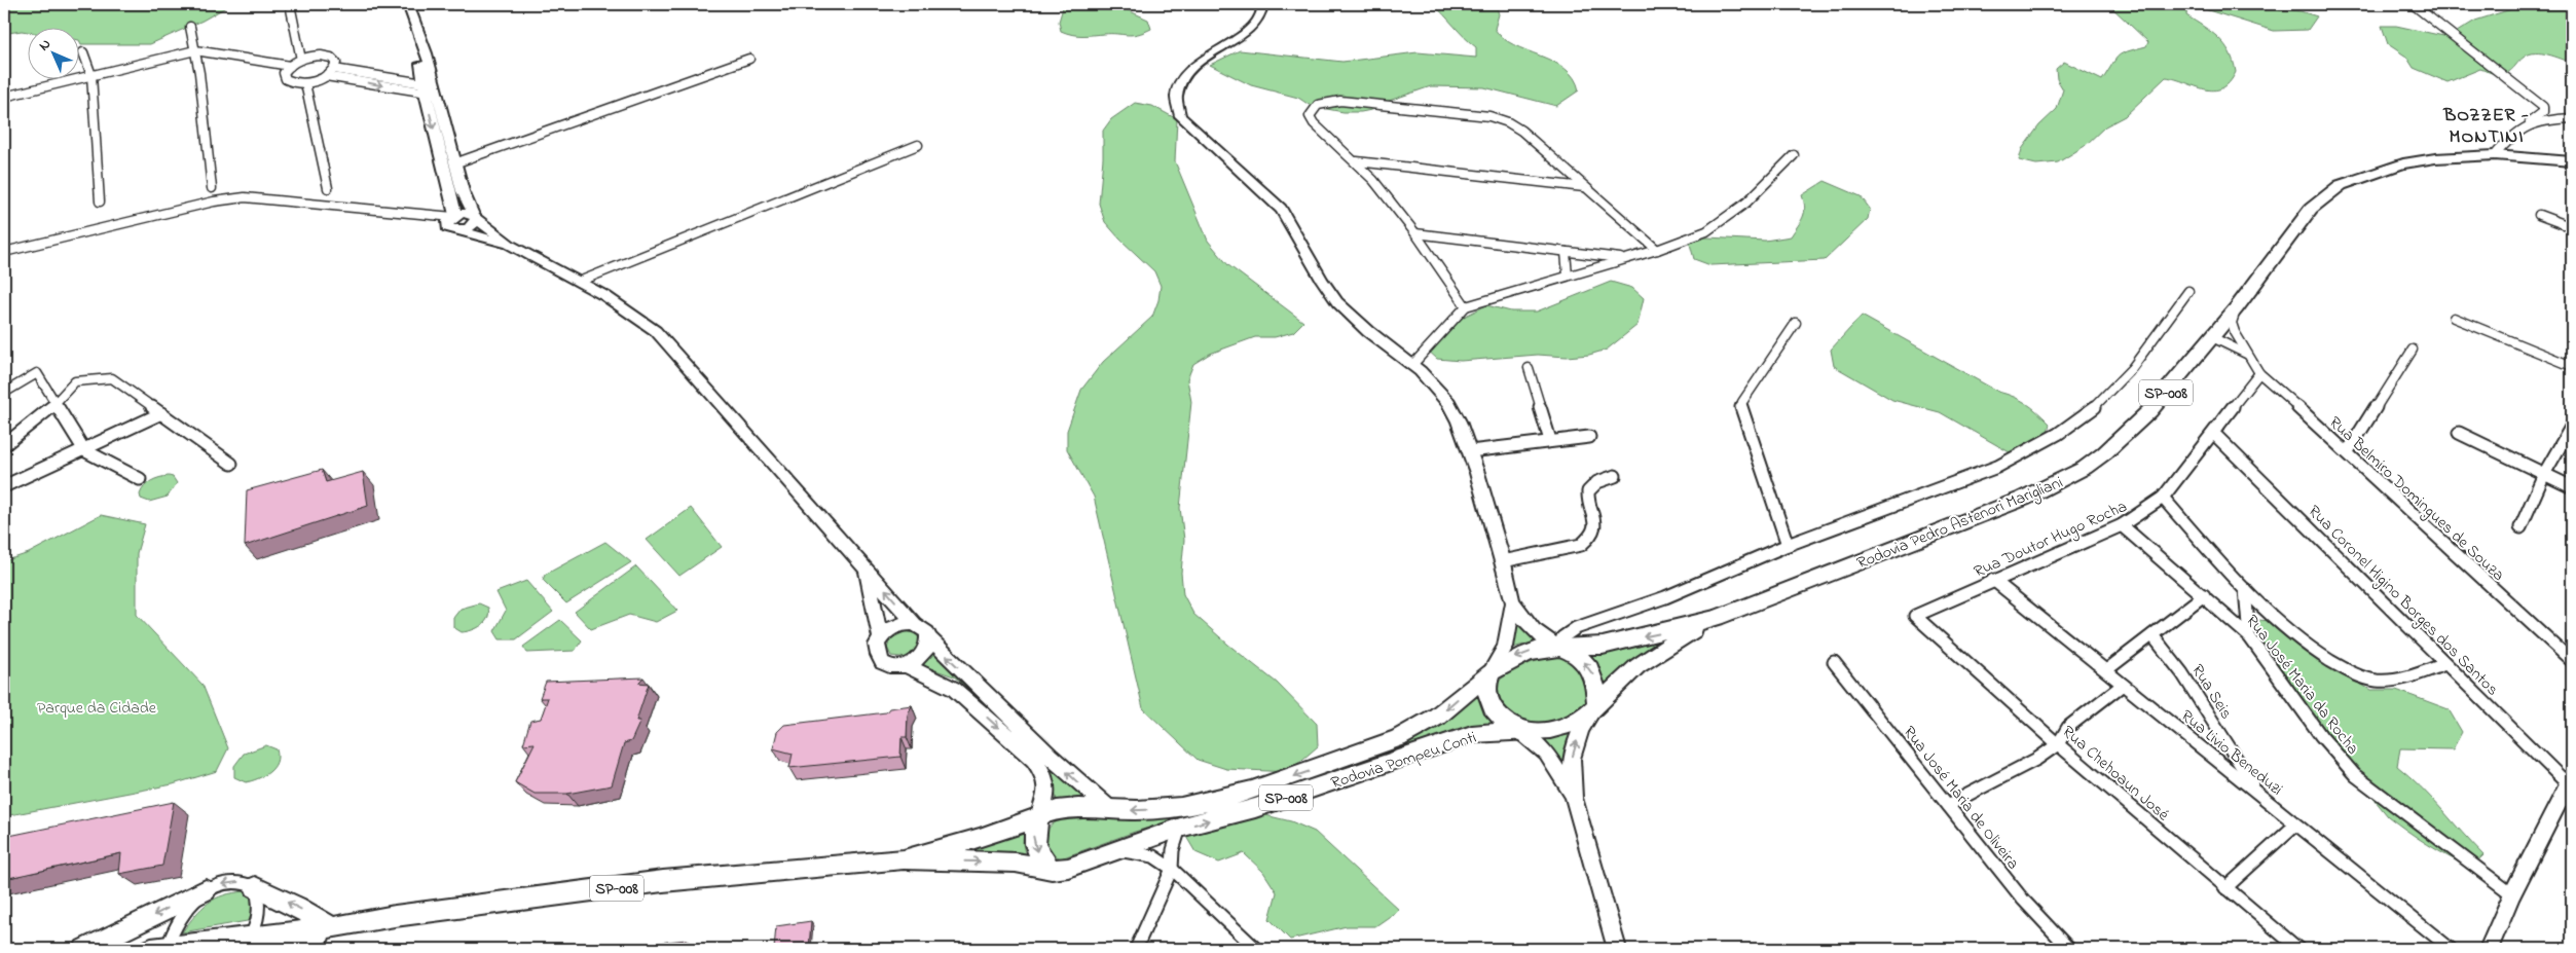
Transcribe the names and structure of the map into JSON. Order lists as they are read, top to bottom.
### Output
{
  "streets": {
    "main road": ["SP-008", "Rodovia Pedro Astenori Marigliani", "Rodovia Pompeu Conti"],
    "street": [
      "Rua Belmiro Domingues de Souza",
      "Rua Doutor Hugo Rocha",
      "Rua Coronel Higino Borges dos Santos",
      "Rua José Maria da Rocha",
      "Rua Seis",
      "Rua Livio Beneduzi",
      "Rua Chehoaun José",
      "Rua José Maria de Oliveira"
    ]
  },
  "crossings": [
    ["SP-008", "Rodovia Pompeu Conti"],
    ["Rua Belmiro Domingues de Souza", "Rodovia Pedro Astenori Marigliani"],
    ["Rua Belmiro Domingues de Souza", "Rua Doutor Hugo Rocha"],
    ["Rodovia Pedro Astenori Marigliani", "Rodovia Pompeu Conti"],
    ["Rua Doutor Hugo Rocha", "Rua Coronel Higino Borges dos Santos"],
    ["Rua Doutor Hugo Rocha", "Rua José Maria da Rocha"],
    ["Rua Doutor Hugo Rocha", "Rua Livio Beneduzi"],
    ["Rua Doutor Hugo Rocha", "Rua Chehoaun José"],
    ["Rua Seis", "Rua Livio Beneduzi"]
  ],
  "districts": ["BOZZER - MONTINI"],
  "parks": ["Parque da Cidade"],
  "north": "top left"
}
